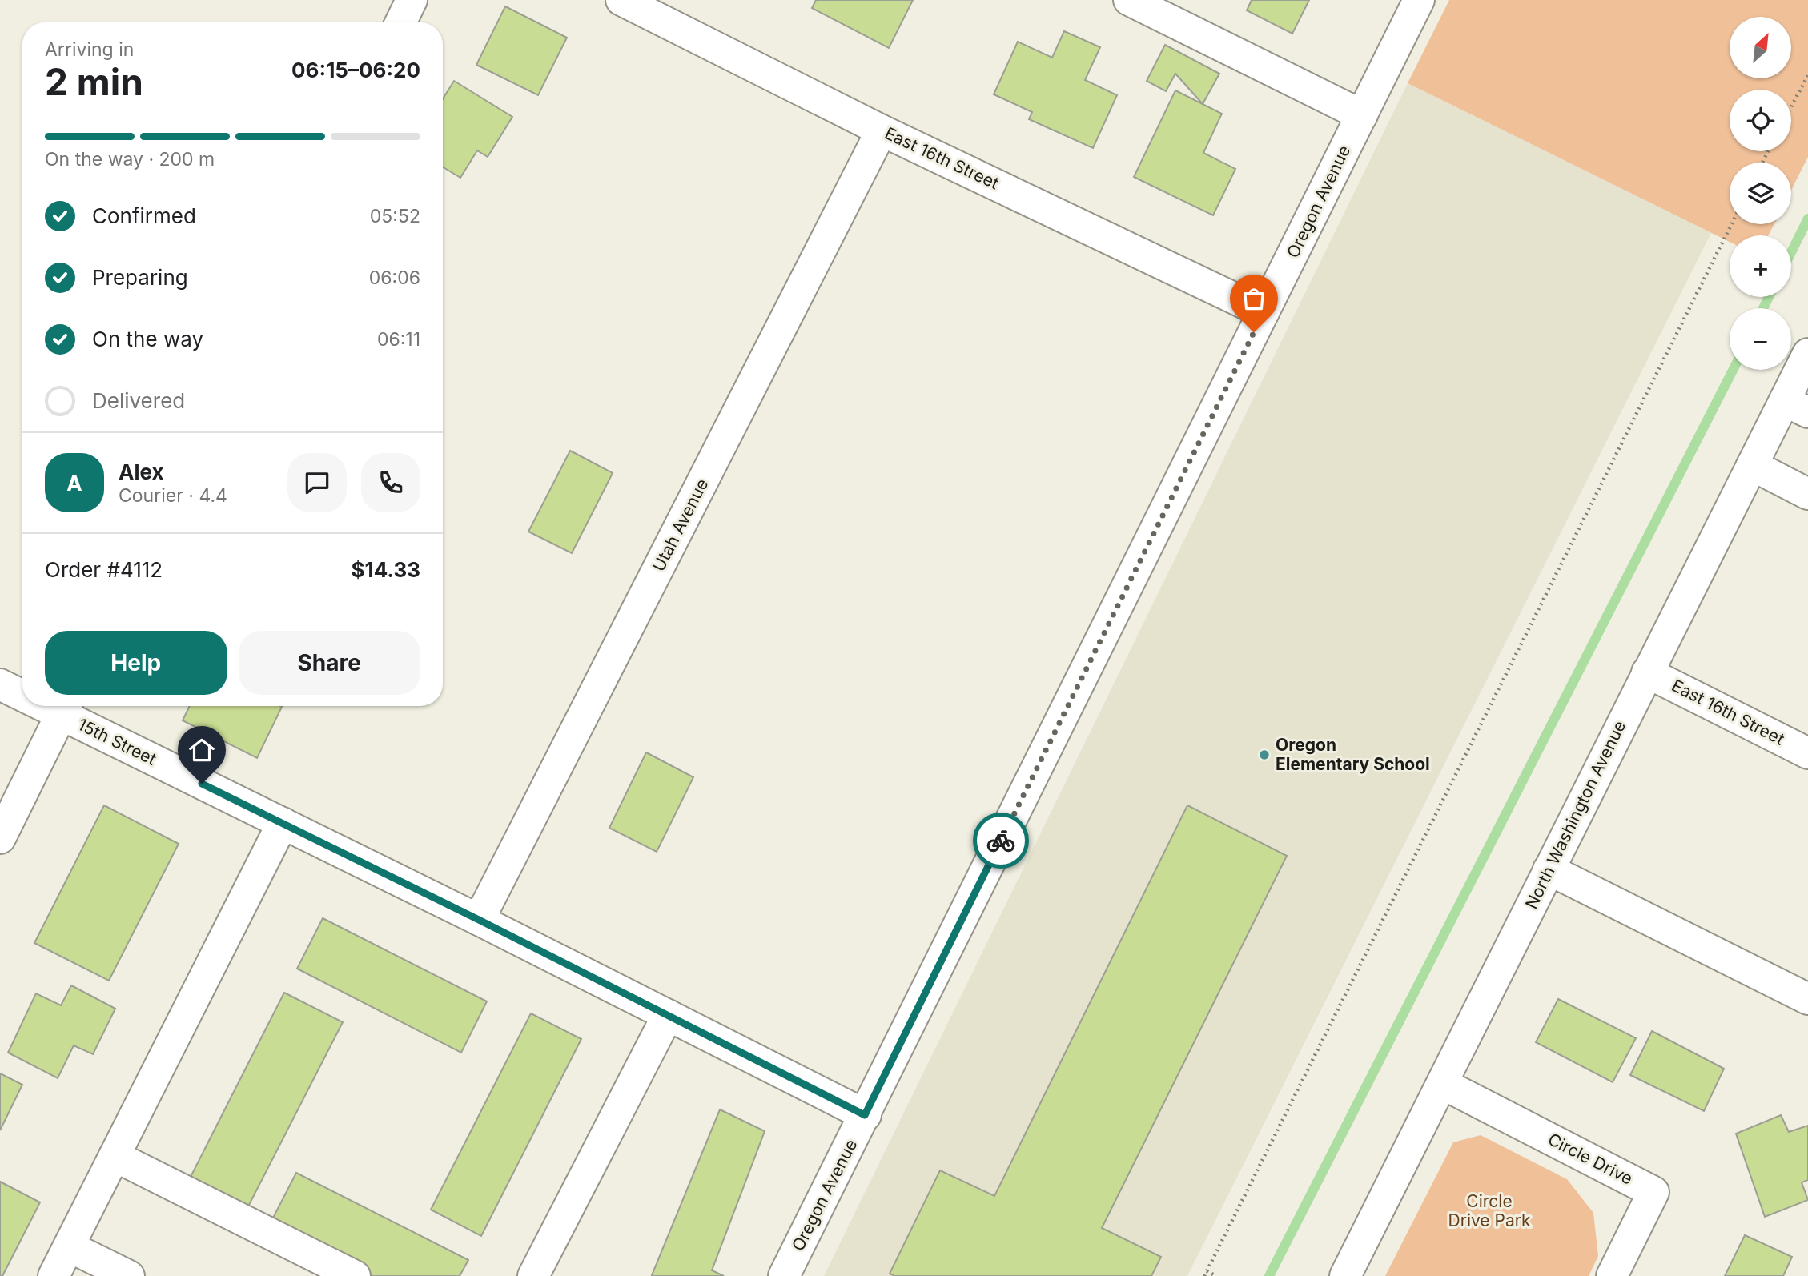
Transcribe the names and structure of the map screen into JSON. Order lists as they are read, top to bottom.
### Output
{
  "streets": {
    "street": [
      "East 16th Street",
      "Oregon Avenue",
      "Utah Avenue",
      "15th Street",
      "North Washington Avenue",
      "Circle Drive"
    ]
  },
  "crossings": [
    ["East 16th Street", "Oregon Avenue"],
    ["East 16th Street", "Utah Avenue"],
    ["East 16th Street", "North Washington Avenue"],
    ["Oregon Avenue", "15th Street"],
    ["Utah Avenue", "15th Street"],
    ["North Washington Avenue", "Circle Drive"]
  ],
  "parks": ["Circle Drive Park"],
  "places": ["Oregon Elementary School"],
  "north": "top right",
  "page": {
    "map_buttons": ["+", "−"],
    "heading": ["2 min", "Arriving in", "06:15–06:20"],
    "panel": [
      "Alex",
      "Courier · 4.4",
      "Order #4112",
      "$14.33"
    ],
    "bar": "On the way · 200 m",
    "list": [
      ["Confirmed", "05:52"],
      ["Preparing", "06:06"],
      ["On the way", "06:11"],
      "Delivered"
    ],
    "round": "A",
    "buttons": ["Help", "Share"]
  }
}
